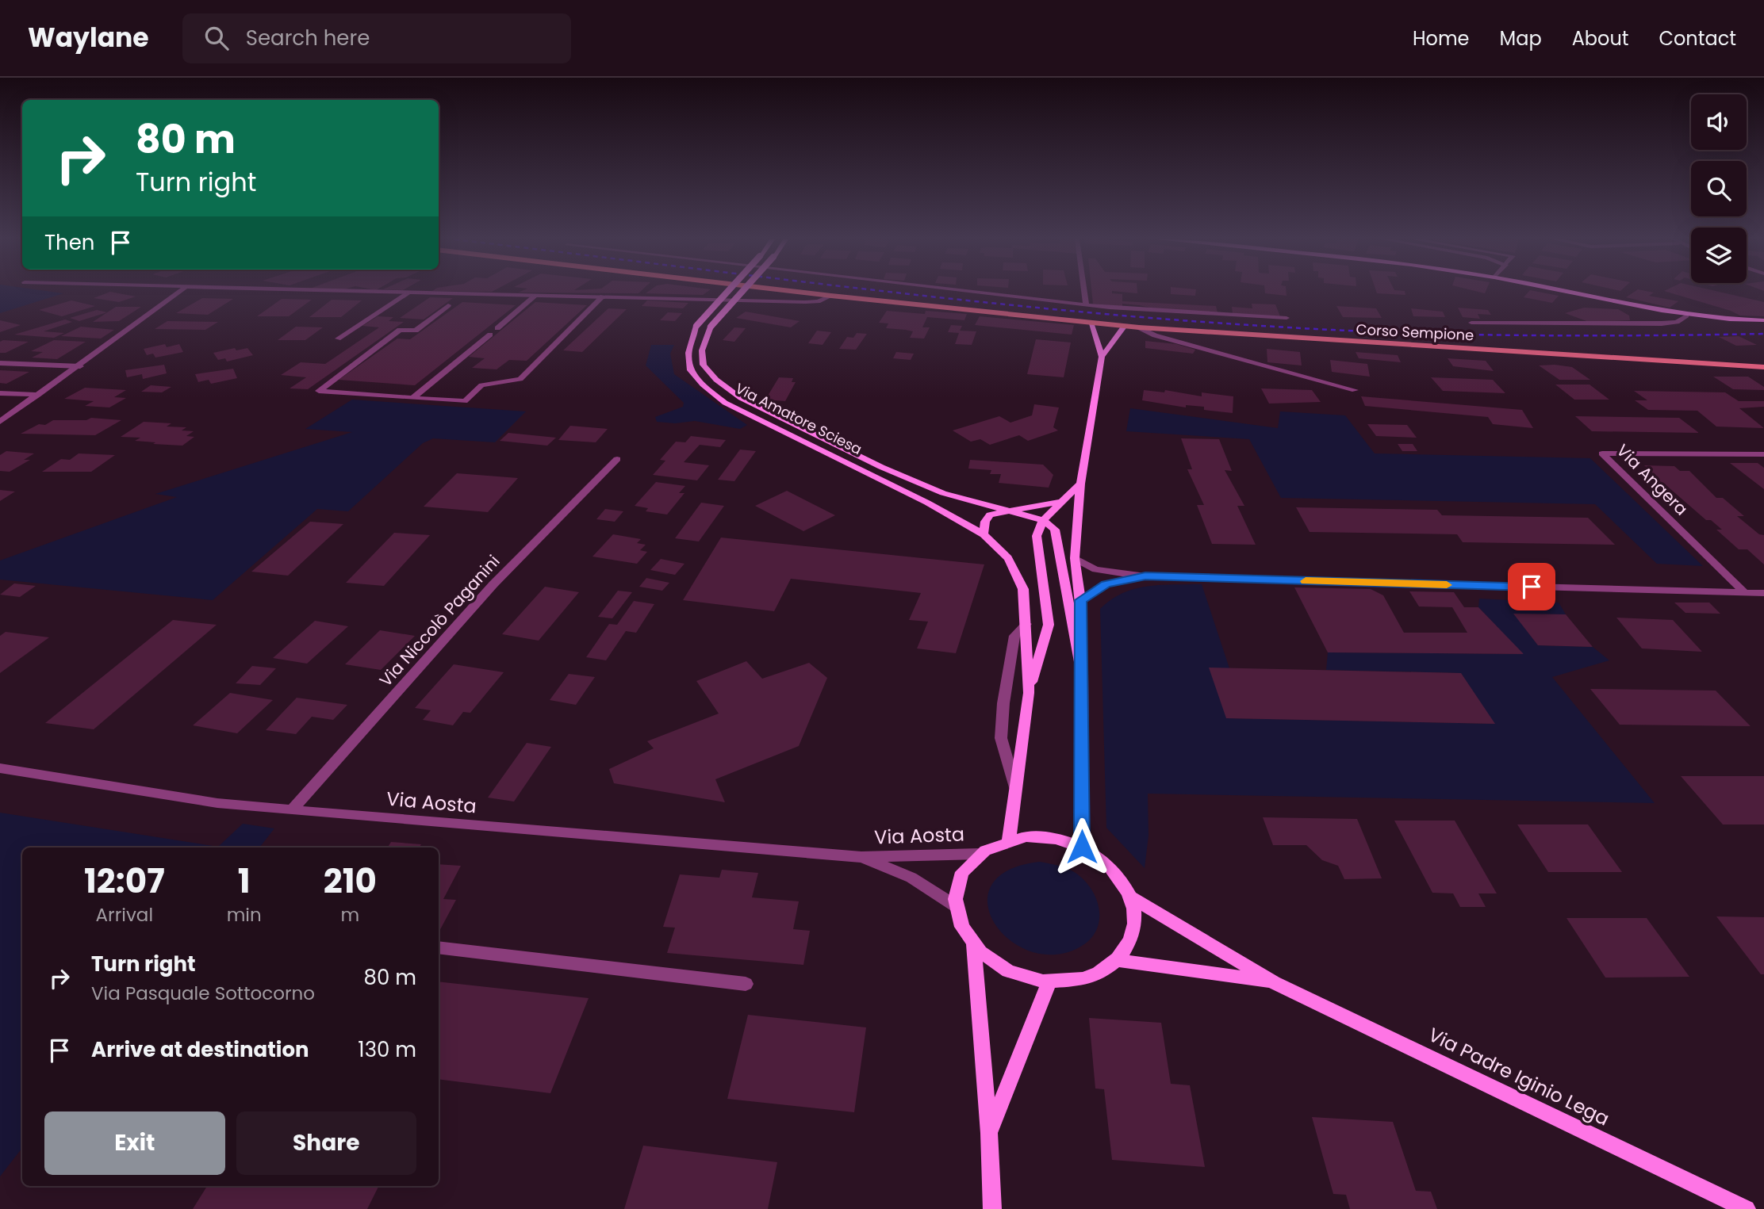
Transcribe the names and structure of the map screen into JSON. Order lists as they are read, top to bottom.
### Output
{
  "streets": {
    "main road": ["Corso Sempione"],
    "street": [
      "Via Amatore Sciesa",
      "Via Angera",
      "Via Niccolò Paganini",
      "Via Aosta",
      "Via Padre Iginio Lega"
    ]
  },
  "crossings": [
    ["Via Amatore Sciesa", "Via Aosta"],
    ["Via Amatore Sciesa", "Via Padre Iginio Lega"],
    ["Via Niccolò Paganini", "Via Aosta"],
    ["Via Aosta", "Via Padre Iginio Lega"]
  ],
  "page": {
    "header": "Waylane",
    "search": "Search here",
    "nav": [
      "Home",
      "Map",
      "About",
      "Contact"
    ],
    "turn": ["80 m", "Turn right"],
    "then": "Then",
    "eta": [
      "12:07",
      "Arrival",
      "1",
      "min",
      "210",
      "m"
    ],
    "list": [
      {
        "name": "Turn right",
        "note": "Via Pasquale Sottocorno",
        "value": "80 m"
      },
      {
        "name": "Arrive at destination",
        "value": "130 m"
      }
    ],
    "buttons": ["Exit", "Share"]
  }
}
